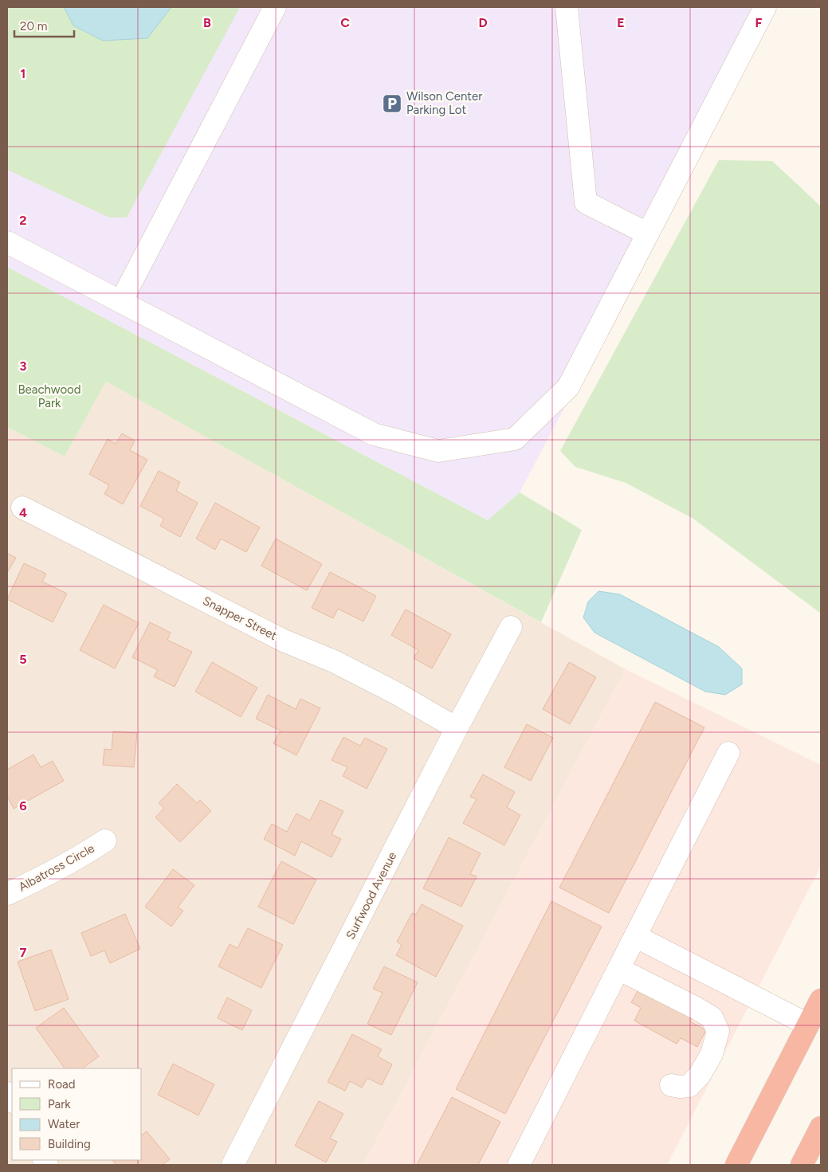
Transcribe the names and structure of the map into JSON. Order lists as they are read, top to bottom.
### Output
{
  "streets": {
    "street": ["Snapper Street", "Albatross Circle", "Surfwood Avenue"]
  },
  "crossings": [
    ["Snapper Street", "Surfwood Avenue"]
  ],
  "parks": ["Beachwood Park"],
  "places": {
    "parking": ["Wilson Center Parking Lot"]
  },
  "legend": [
    "Road",
    "Park",
    "Water",
    "Building"
  ],
  "scale_bar": "20 m",
  "grid": {
    "columns": [
      "B",
      "C",
      "D",
      "E",
      "F"
    ],
    "rows": [
      "1",
      "2",
      "3",
      "4",
      "5",
      "6",
      "7"
    ]
  }
}
